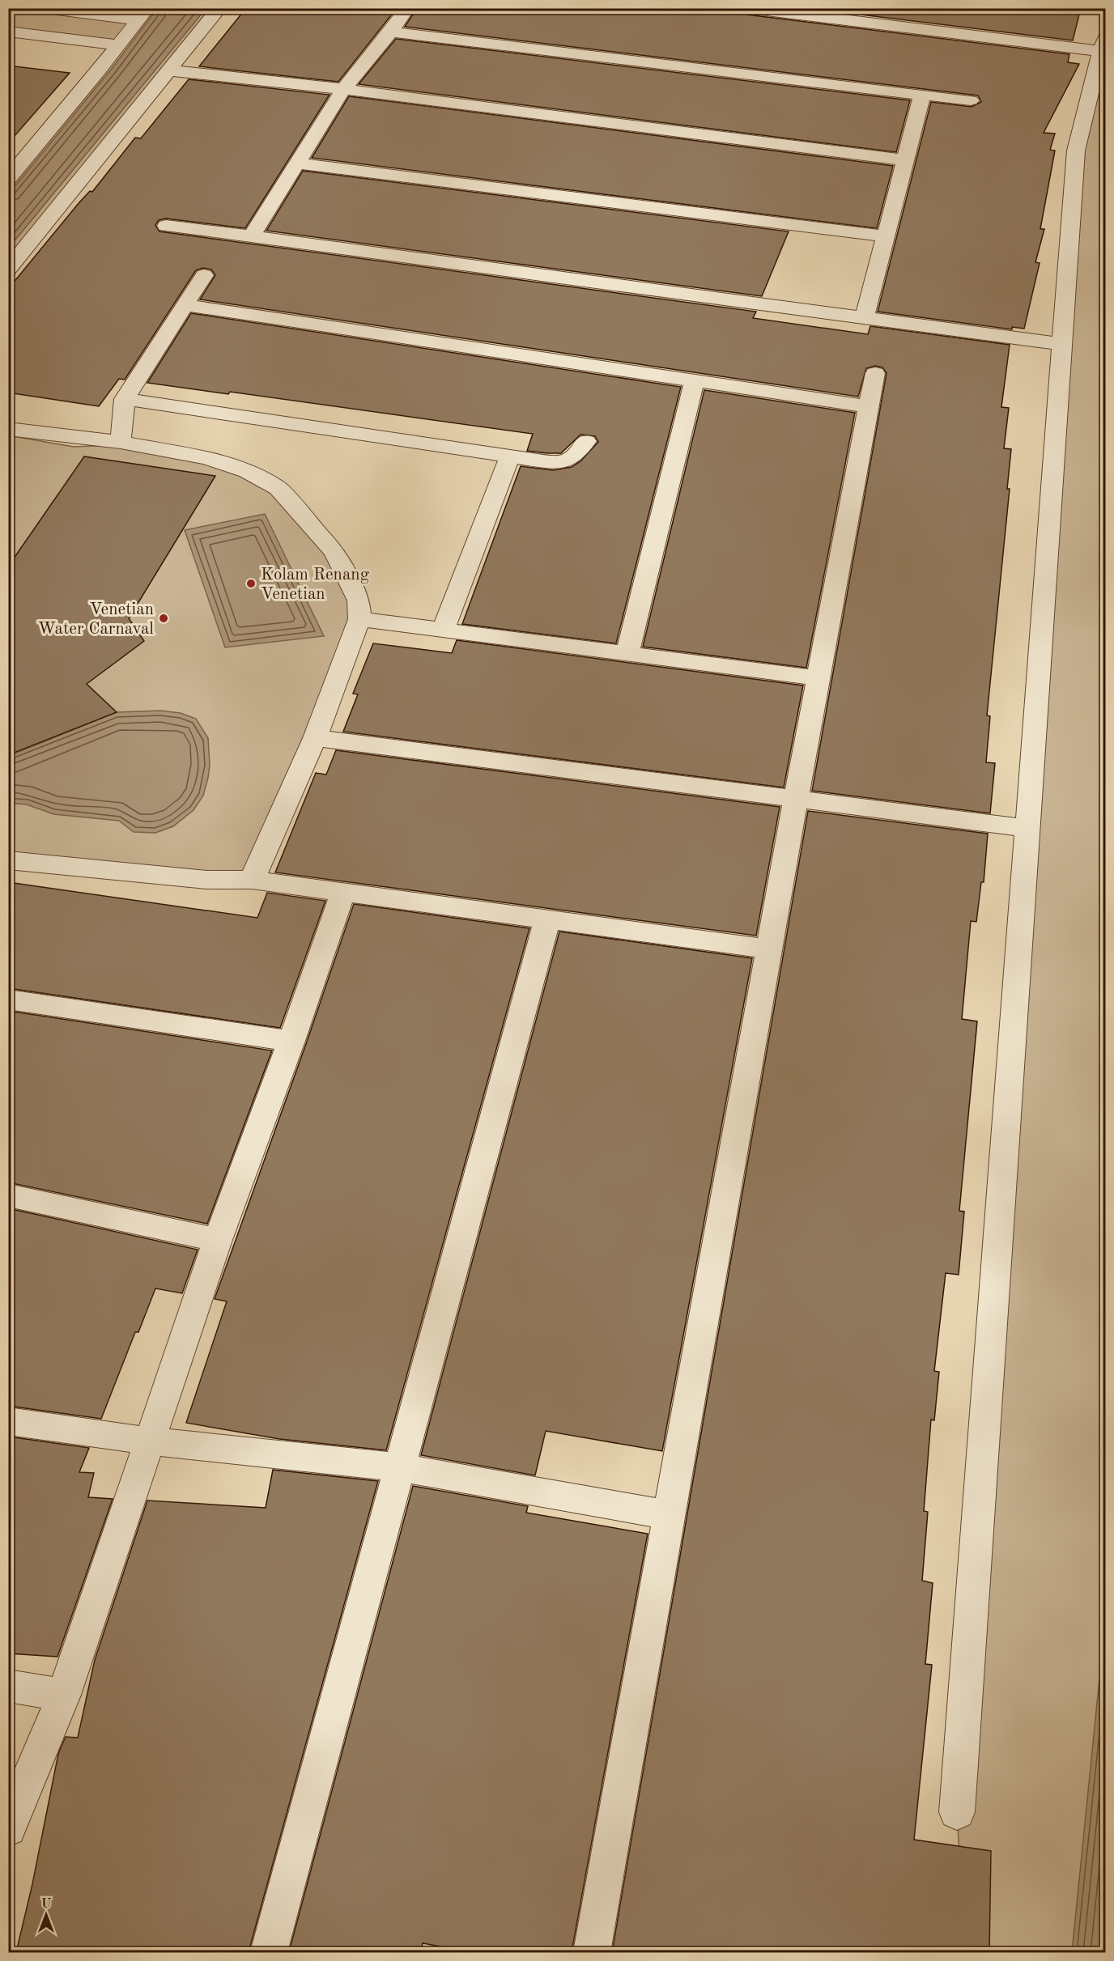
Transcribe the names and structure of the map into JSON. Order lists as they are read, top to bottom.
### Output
{
  "places": ["Kolam Renang Venetian", "Venetian Water Carnaval"],
  "north": "top"
}
